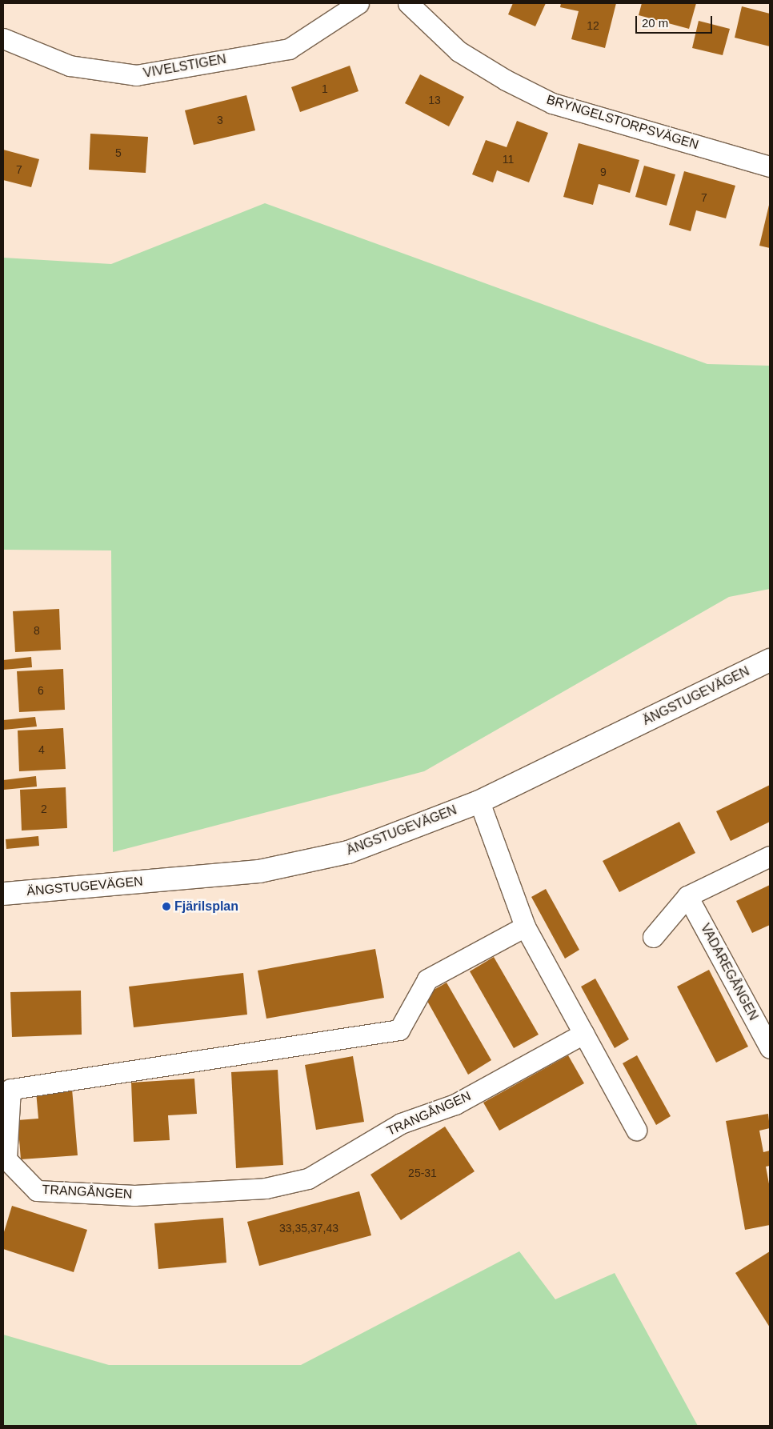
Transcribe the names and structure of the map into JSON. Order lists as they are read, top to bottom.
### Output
{
  "streets": {
    "street": [
      "VIVELSTIGEN",
      "BRYNGELSTORPSVÄGEN",
      "ÄNGSTUGEVÄGEN",
      "VADAREGÅNGEN",
      "TRANGÅNGEN"
    ]
  },
  "places": ["Fjärilsplan"],
  "house_numbers": [
    "12",
    "1",
    "13",
    "3",
    "5",
    "11",
    "7",
    "9",
    "7",
    "8",
    "6",
    "4",
    "2",
    "25-31",
    "33,35,37,43"
  ],
  "scale_bar": "20 m"
}
